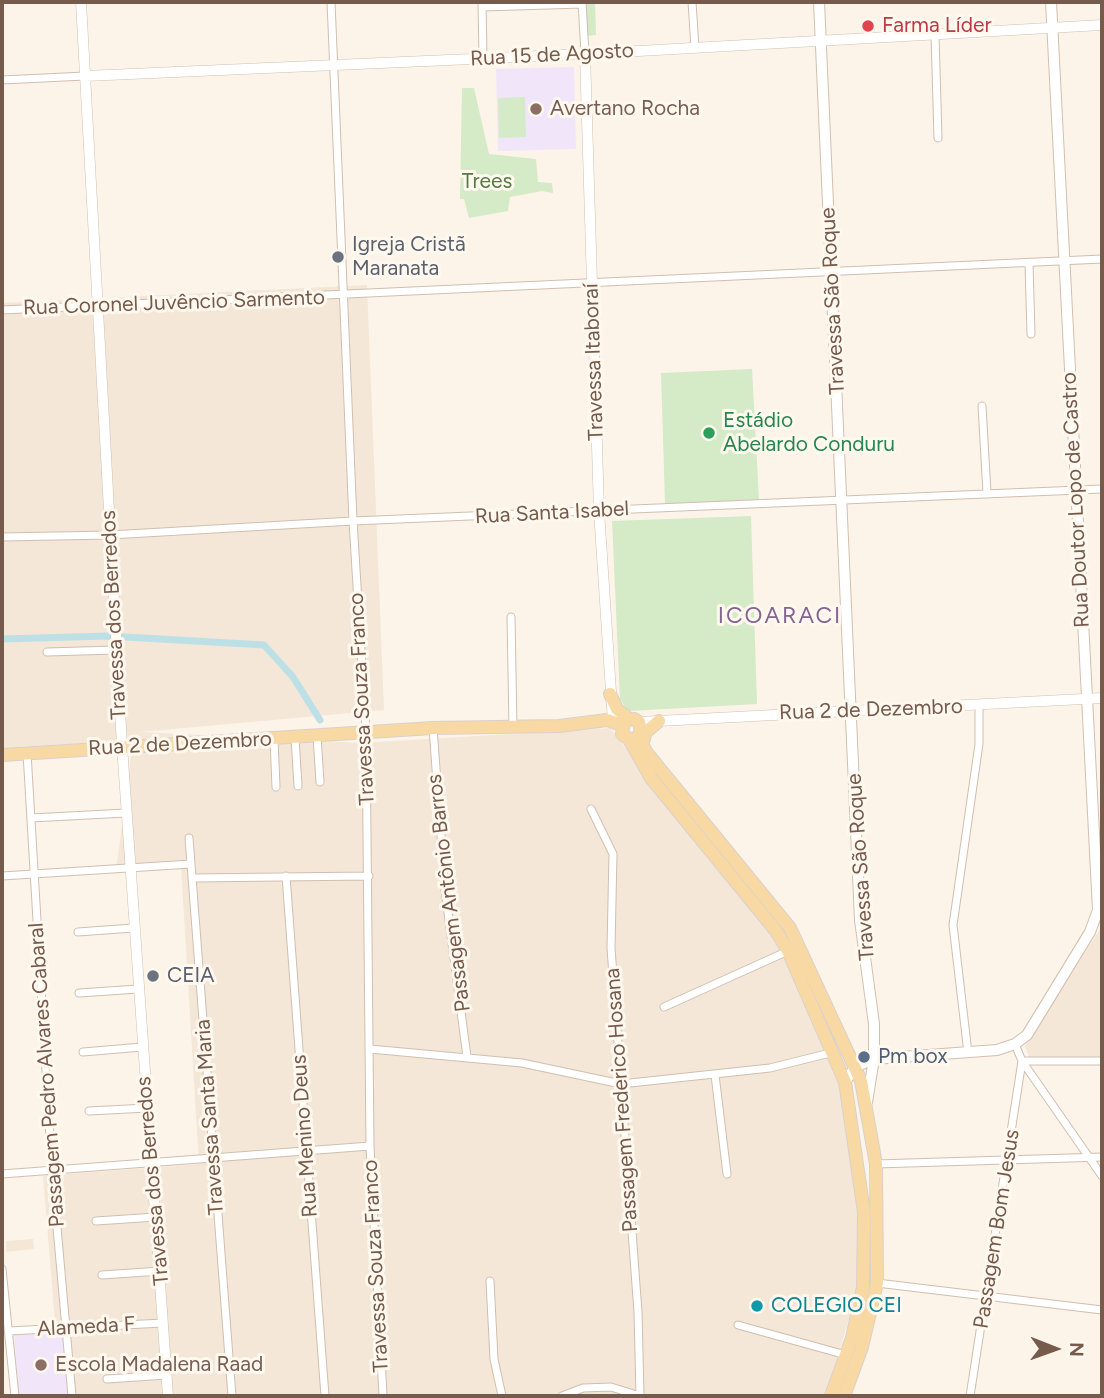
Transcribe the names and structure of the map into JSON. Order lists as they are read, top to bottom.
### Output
{
  "streets": {
    "main road": ["Travessa São Roque", "Rua Doutor Lopo de Castro", "Rua 2 de Dezembro"],
    "street": [
      "Rua 15 de Agosto",
      "Rua Coronel Juvêncio Sarmento",
      "Travessa Itaboraí",
      "Rua Santa Isabel",
      "Travessa dos Berredos",
      "Travessa Souza Franco",
      "Passagem Antônio Barros",
      "Passagem Pedro Alvares Cabaral",
      "Passagem Frederico Hosana",
      "Travessa Santa Maria",
      "Rua Menino Deus",
      "Passagem Bom Jesus",
      "Alameda F"
    ]
  },
  "crossings": [
    ["Rua 15 de Agosto", "Travessa São Roque"],
    ["Rua 15 de Agosto", "Travessa Itaboraí"],
    ["Rua 15 de Agosto", "Rua Doutor Lopo de Castro"],
    ["Rua 15 de Agosto", "Travessa dos Berredos"],
    ["Rua 15 de Agosto", "Travessa Souza Franco"],
    ["Travessa São Roque", "Rua Coronel Juvêncio Sarmento"],
    ["Travessa São Roque", "Rua Santa Isabel"],
    ["Travessa São Roque", "Rua 2 de Dezembro"],
    ["Rua Coronel Juvêncio Sarmento", "Travessa Itaboraí"],
    ["Rua Coronel Juvêncio Sarmento", "Rua Doutor Lopo de Castro"],
    ["Rua Coronel Juvêncio Sarmento", "Travessa dos Berredos"],
    ["Rua Coronel Juvêncio Sarmento", "Travessa Souza Franco"],
    ["Travessa Itaboraí", "Rua Santa Isabel"],
    ["Rua Doutor Lopo de Castro", "Rua Santa Isabel"],
    ["Rua Doutor Lopo de Castro", "Rua 2 de Dezembro"],
    ["Rua Santa Isabel", "Travessa dos Berredos"],
    ["Rua Santa Isabel", "Travessa Souza Franco"],
    ["Travessa dos Berredos", "Rua 2 de Dezembro"],
    ["Travessa dos Berredos", "Alameda F"],
    ["Travessa Souza Franco", "Rua 2 de Dezembro"],
    ["Rua 2 de Dezembro", "Passagem Antônio Barros"],
    ["Rua 2 de Dezembro", "Passagem Pedro Alvares Cabaral"],
    ["Passagem Pedro Alvares Cabaral", "Alameda F"]
  ],
  "districts": ["ICOARACI"],
  "parks": ["Trees"],
  "places": [
    "Farma Líder",
    "Avertano Rocha",
    "Igreja Cristã Maranata",
    "Estádio Abelardo Conduru",
    "CEIA",
    "Pm box",
    "COLEGIO CEI",
    "Escola Madalena Raad"
  ],
  "north": "right"
}
